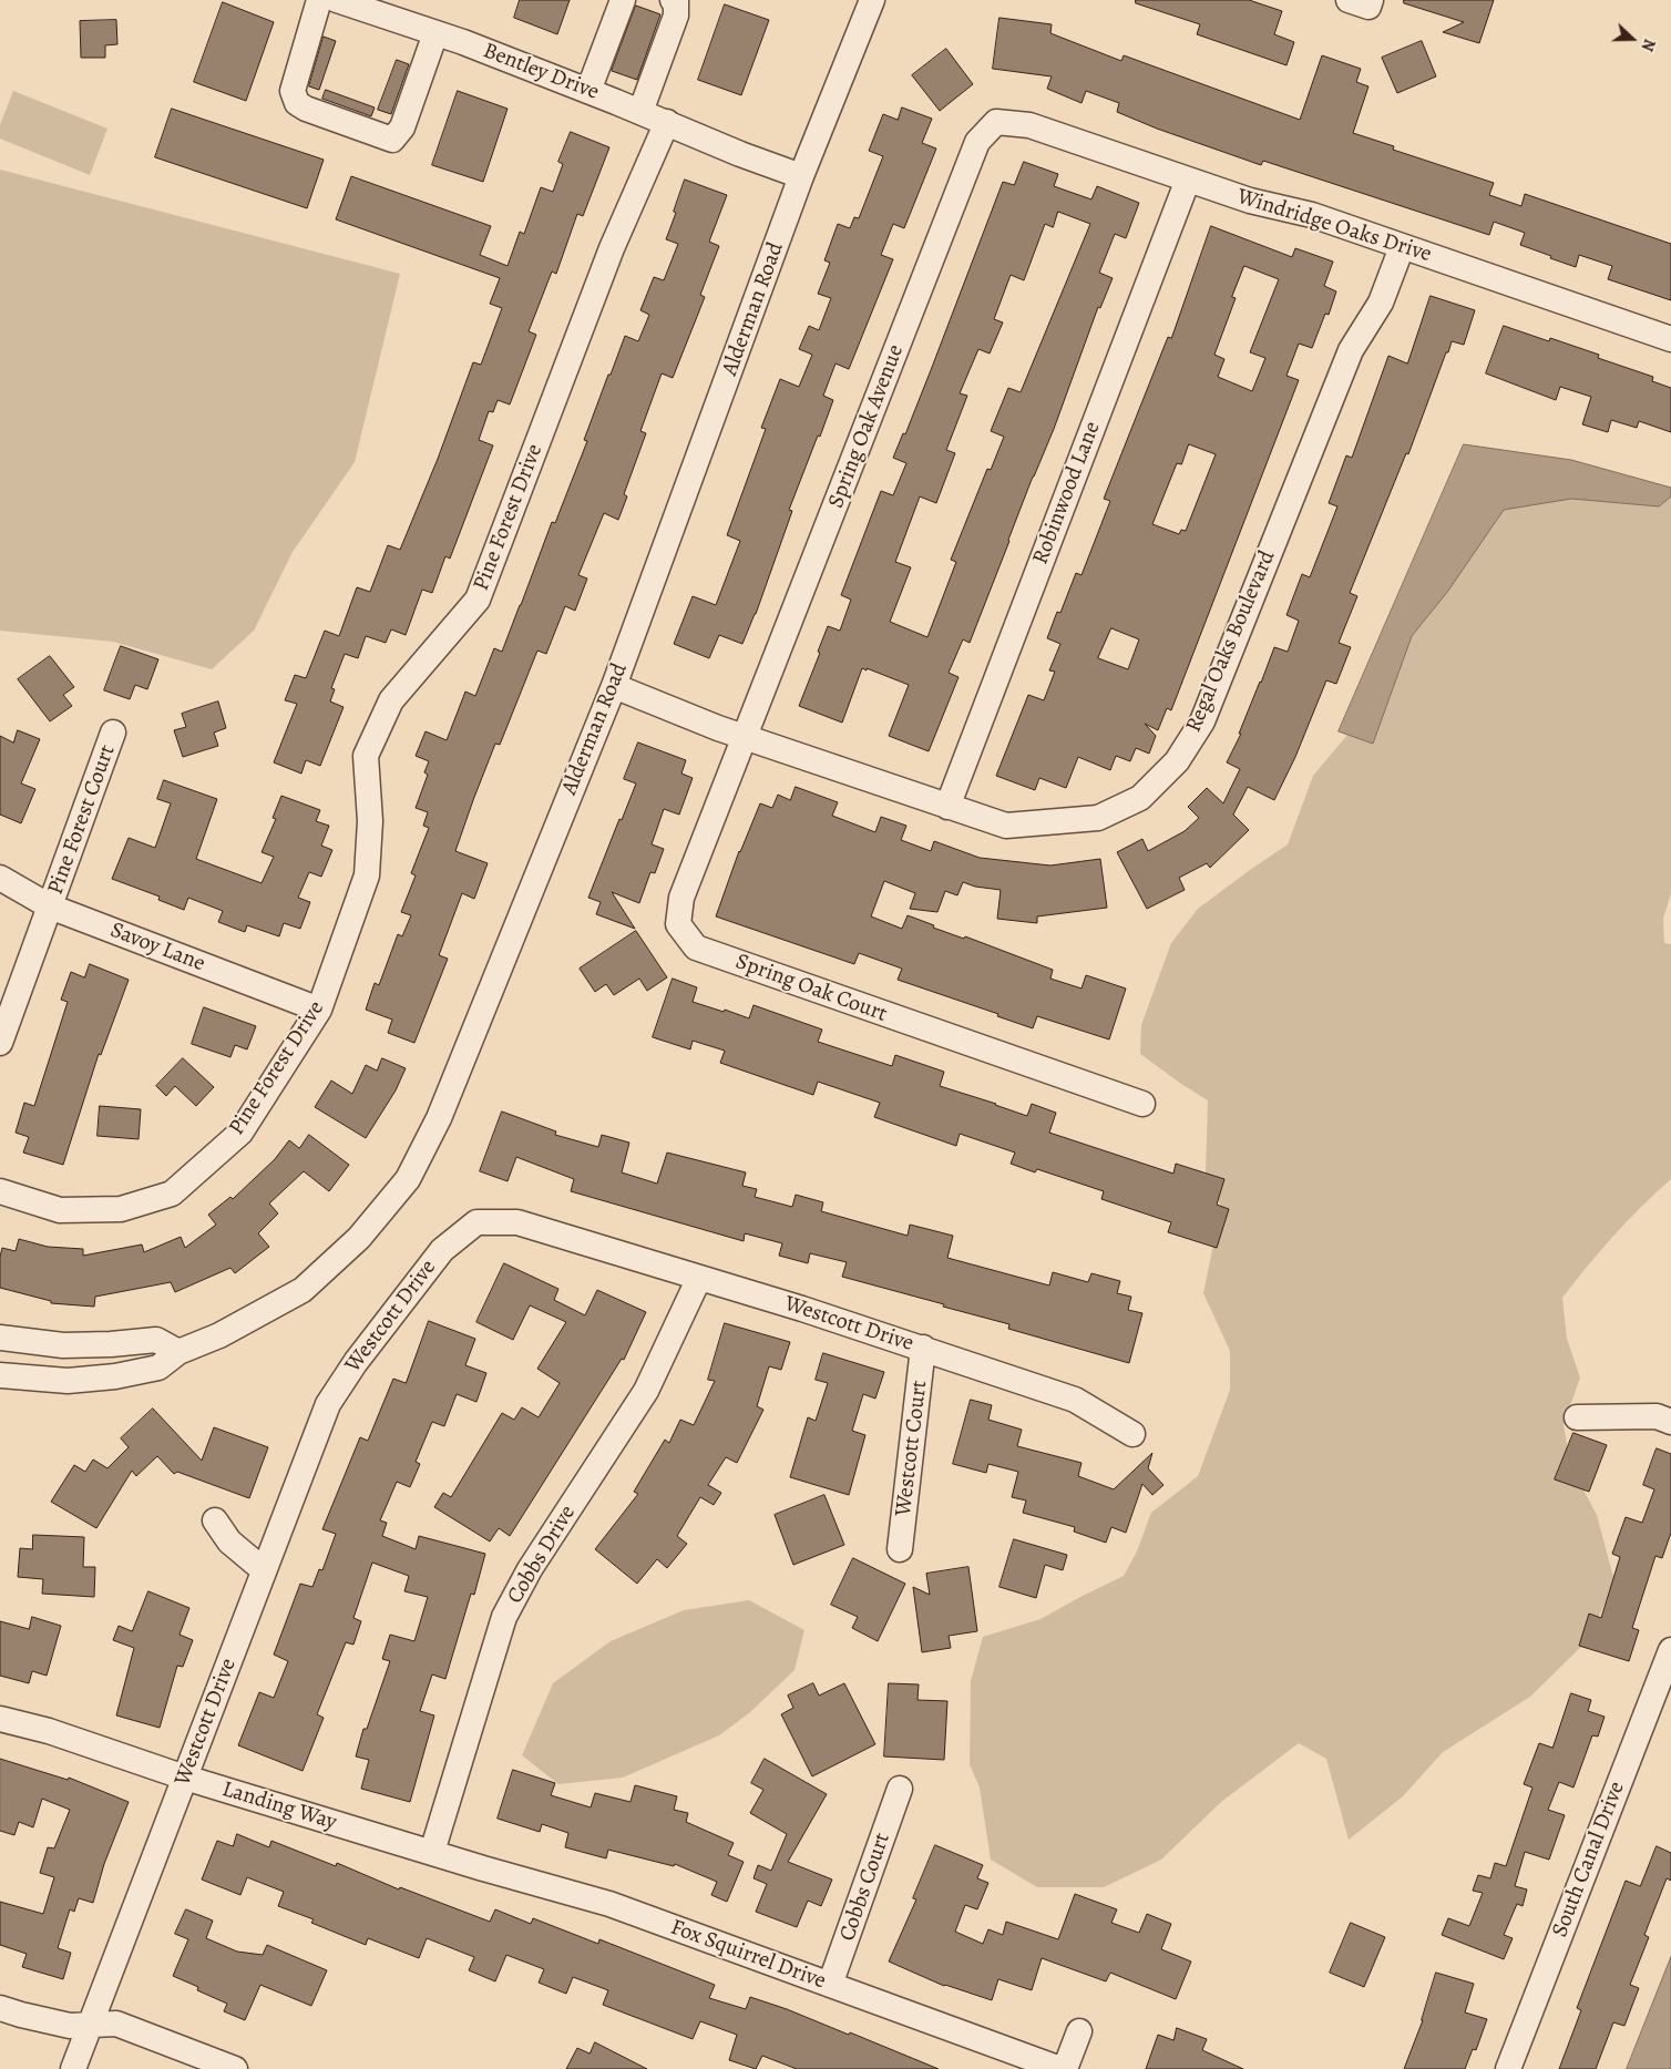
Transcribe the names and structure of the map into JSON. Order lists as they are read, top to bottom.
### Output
{
  "streets": {
    "street": [
      "Bentley Drive",
      "Windridge Oaks Drive",
      "Alderman Road",
      "Spring Oak Avenue",
      "Robinwood Lane",
      "Pine Forest Drive",
      "Regal Oaks Boulevard",
      "Pine Forest Court",
      "Savoy Lane",
      "Spring Oak Court",
      "Westcott Drive",
      "Westcott Court",
      "Cobbs Drive",
      "Landing Way",
      "South Canal Drive",
      "Cobbs Court",
      "Fox Squirrel Drive"
    ]
  },
  "crossings": [
    ["Bentley Drive", "Alderman Road"],
    ["Bentley Drive", "Pine Forest Drive"],
    ["Windridge Oaks Drive", "Spring Oak Avenue"],
    ["Windridge Oaks Drive", "Robinwood Lane"],
    ["Windridge Oaks Drive", "Regal Oaks Boulevard"],
    ["Alderman Road", "Regal Oaks Boulevard"],
    ["Spring Oak Avenue", "Regal Oaks Boulevard"],
    ["Spring Oak Avenue", "Spring Oak Court"],
    ["Robinwood Lane", "Regal Oaks Boulevard"],
    ["Pine Forest Drive", "Savoy Lane"],
    ["Regal Oaks Boulevard", "Spring Oak Court"],
    ["Pine Forest Court", "Savoy Lane"],
    ["Westcott Drive", "Westcott Court"],
    ["Westcott Drive", "Cobbs Drive"],
    ["Westcott Drive", "Landing Way"],
    ["Cobbs Drive", "Landing Way"],
    ["Cobbs Drive", "Fox Squirrel Drive"],
    ["Landing Way", "Fox Squirrel Drive"],
    ["Cobbs Court", "Fox Squirrel Drive"]
  ],
  "north": "right"
}
